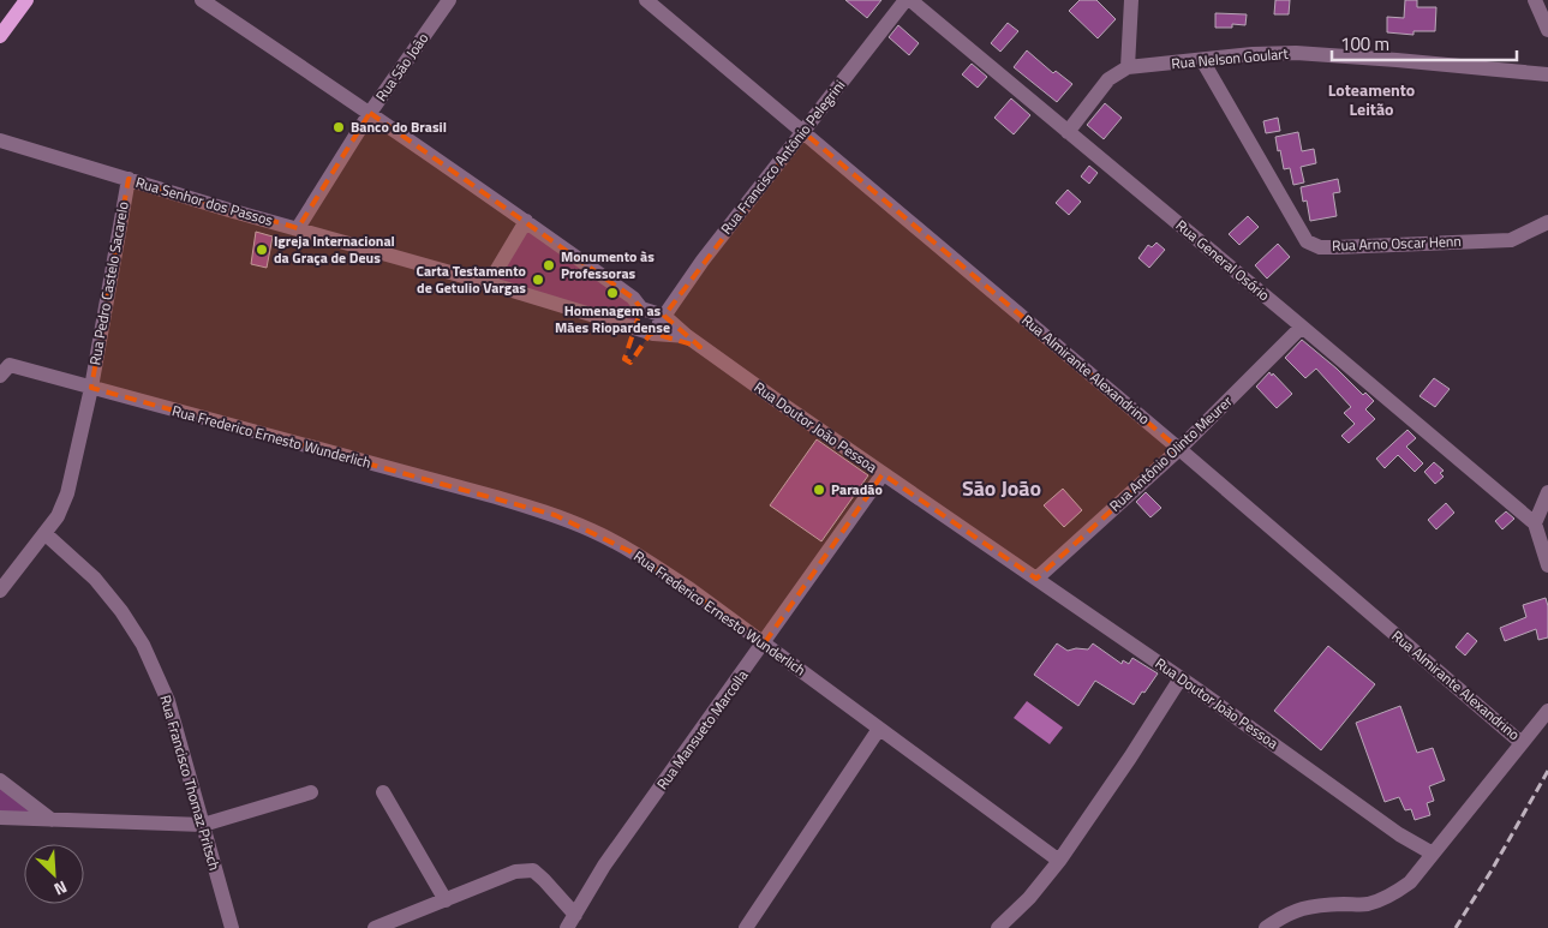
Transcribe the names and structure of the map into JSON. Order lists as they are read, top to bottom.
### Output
{
  "streets": {
    "street": [
      "Rua Nelson Goulart",
      "Rua São João",
      "Rua Francisco Antônio Pelegrini",
      "Rua Senhor dos Passos",
      "Rua Arno Oscar Henn",
      "Rua General Osório",
      "Rua Pedro Castelo Sacarelo",
      "Rua Almirante Alexandrino",
      "Rua Doutor João Pessoa",
      "Rua Frederico Ernesto Wunderlich",
      "Rua Antônio Olinto Meurer",
      "Rua Mansueto Marcolla",
      "Rua Francisco Thomaz Pritsch"
    ]
  },
  "crossings": [
    ["Rua Nelson Goulart", "Rua Arno Oscar Henn"],
    ["Rua São João", "Rua Senhor dos Passos"],
    ["Rua São João", "Rua Doutor João Pessoa"],
    ["Rua Francisco Antônio Pelegrini", "Rua Senhor dos Passos"],
    ["Rua Francisco Antônio Pelegrini", "Rua Almirante Alexandrino"],
    ["Rua Francisco Antônio Pelegrini", "Rua Doutor João Pessoa"],
    ["Rua Senhor dos Passos", "Rua Pedro Castelo Sacarelo"],
    ["Rua Senhor dos Passos", "Rua Doutor João Pessoa"],
    ["Rua General Osório", "Rua Antônio Olinto Meurer"],
    ["Rua Pedro Castelo Sacarelo", "Rua Frederico Ernesto Wunderlich"],
    ["Rua Pedro Castelo Sacarelo", "Rua Francisco Thomaz Pritsch"],
    ["Rua Almirante Alexandrino", "Rua Antônio Olinto Meurer"],
    ["Rua Doutor João Pessoa", "Rua Antônio Olinto Meurer"],
    ["Rua Doutor João Pessoa", "Rua Mansueto Marcolla"],
    ["Rua Frederico Ernesto Wunderlich", "Rua Mansueto Marcolla"]
  ],
  "districts": ["Loteamento Leitão", "São João"],
  "places": [
    "Banco do Brasil",
    "Igreja Internacional da Graça de Deus",
    "Monumento às Professoras",
    "Carta Testamento de Getulio Vargas",
    "Homenagem as Mães Riopardense",
    "Paradão"
  ],
  "scale_bar": "100 m",
  "north": "bottom right"
}
